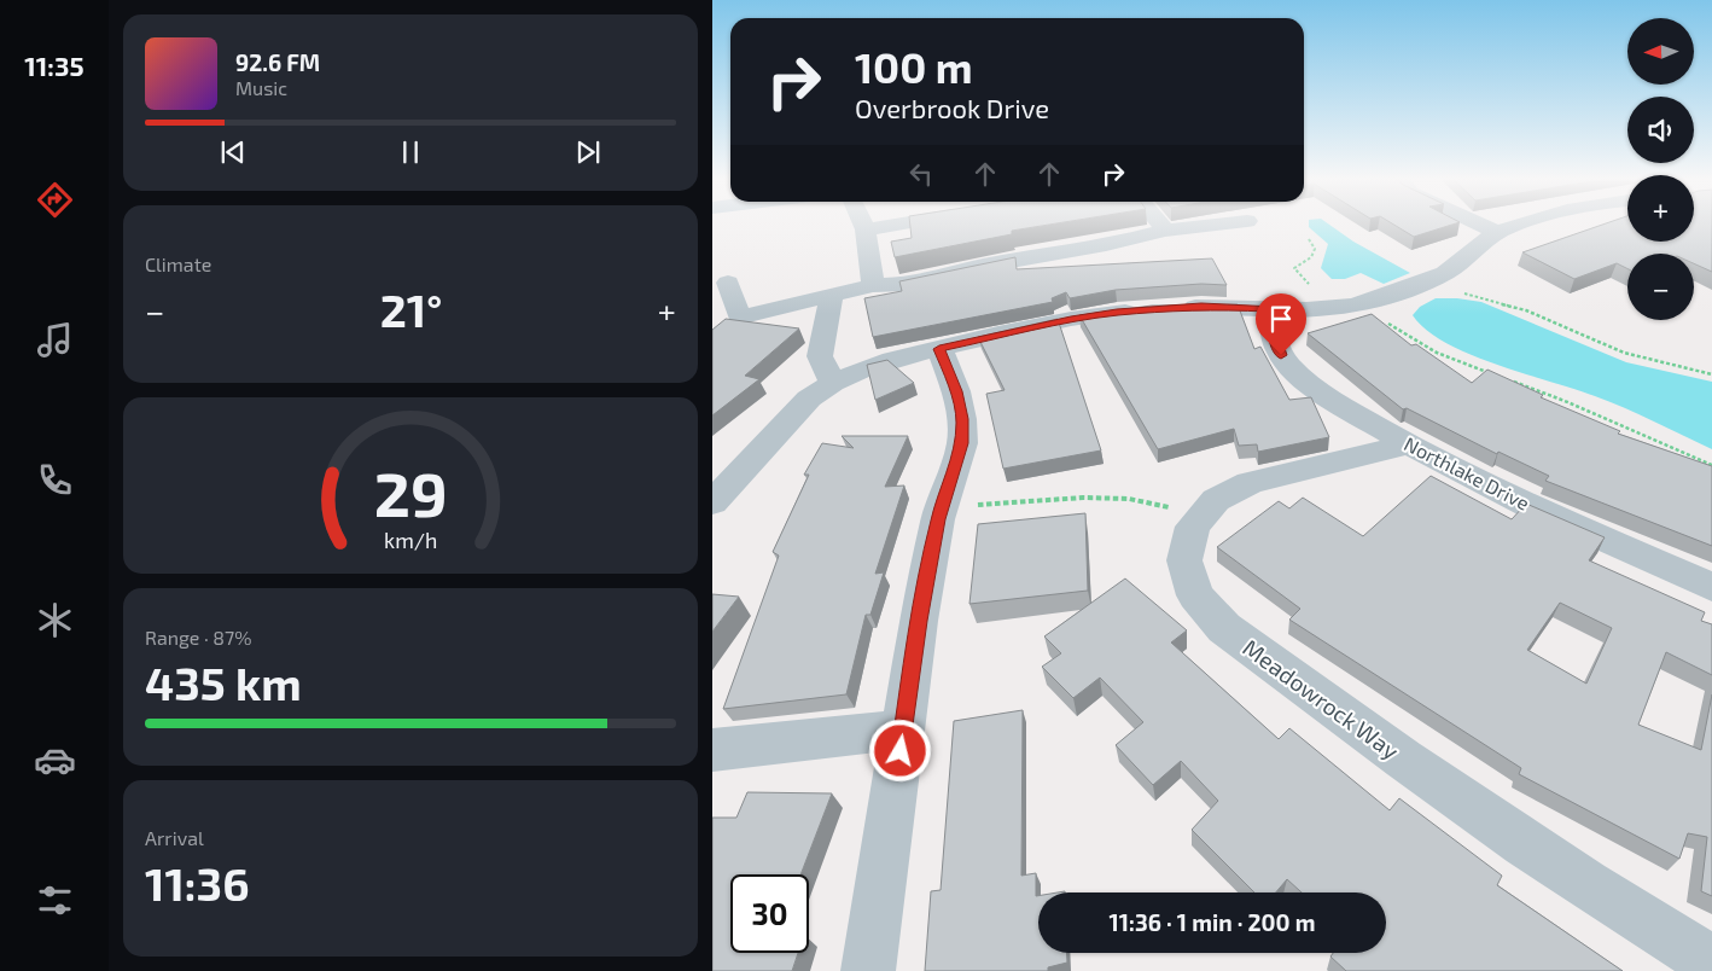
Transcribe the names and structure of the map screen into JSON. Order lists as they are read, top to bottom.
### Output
{
  "streets": {
    "street": ["Northlake Drive", "Meadowrock Way"]
  },
  "crossings": [
    ["Northlake Drive", "Meadowrock Way"]
  ],
  "north": "left",
  "page": {
    "tabs": "11:35",
    "map_buttons": ["+", "−"],
    "turn": ["100 m", "Overbrook Drive"],
    "song": ["92.6 FM", "Music"],
    "tile": [
      "Climate",
      ["Range · 87%", "435 km"],
      ["Arrival", "11:36"]
    ],
    "heat": ["−", "21°", "+"],
    "limit": "30",
    "trip": "11:36 · 1 min · 200 m",
    "gauge": ["29", "km/h"]
  }
}
